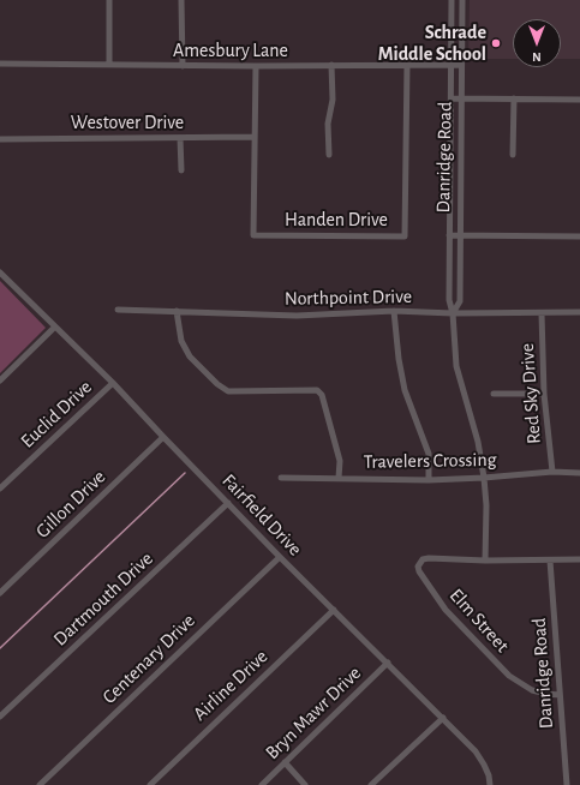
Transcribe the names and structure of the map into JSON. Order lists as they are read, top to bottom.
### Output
{
  "streets": {
    "street": [
      "Amesbury Lane",
      "Westover Drive",
      "Danridge Road",
      "Handen Drive",
      "Northpoint Drive",
      "Red Sky Drive",
      "Euclid Drive",
      "Travelers Crossing",
      "Gillon Drive",
      "Fairfield Drive",
      "Dartmouth Drive",
      "Elm Street",
      "Centenary Drive",
      "Airline Drive",
      "Bryn Mawr Drive"
    ]
  },
  "crossings": [
    ["Amesbury Lane", "Danridge Road"],
    ["Amesbury Lane", "Handen Drive"],
    ["Westover Drive", "Handen Drive"],
    ["Danridge Road", "Northpoint Drive"],
    ["Danridge Road", "Travelers Crossing"],
    ["Danridge Road", "Elm Street"],
    ["Northpoint Drive", "Red Sky Drive"],
    ["Red Sky Drive", "Travelers Crossing"],
    ["Euclid Drive", "Fairfield Drive"],
    ["Gillon Drive", "Fairfield Drive"],
    ["Fairfield Drive", "Dartmouth Drive"],
    ["Fairfield Drive", "Centenary Drive"],
    ["Fairfield Drive", "Airline Drive"],
    ["Fairfield Drive", "Bryn Mawr Drive"]
  ],
  "places": ["Schrade Middle School"],
  "north": "bottom"
}
